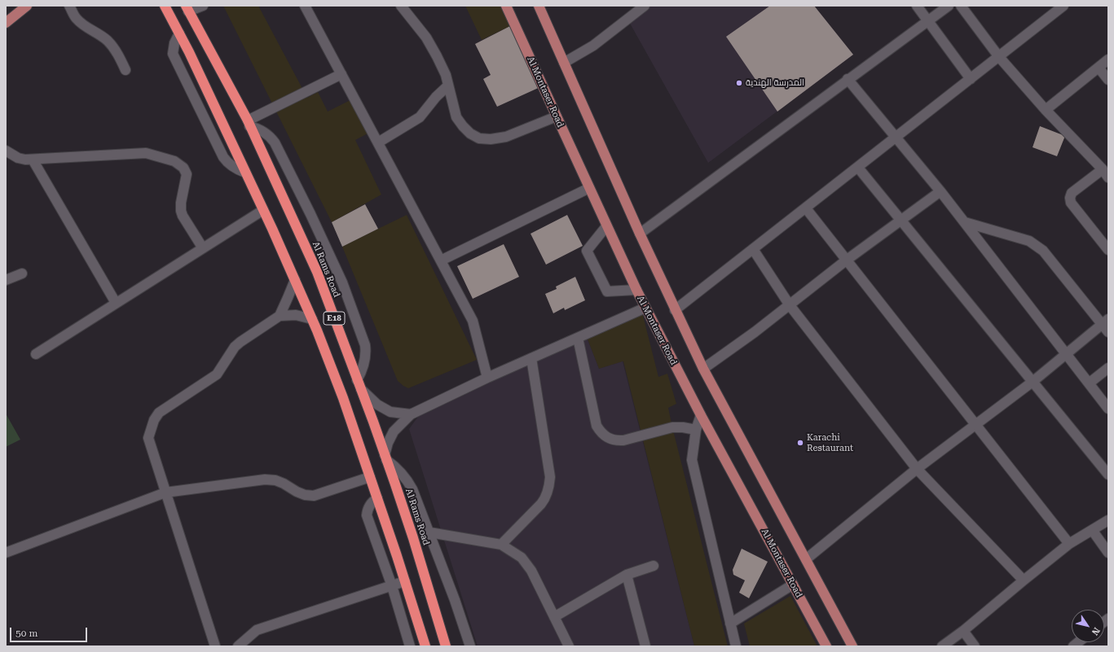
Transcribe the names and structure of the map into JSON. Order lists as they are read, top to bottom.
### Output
{
  "streets": {
    "highway": ["Al Rams Road", "E18"],
    "main road": ["Al Montaser Road"]
  },
  "places": ["المدرسة الهندية", "Karachi Restaurant"],
  "scale_bar": "50 m",
  "north": "bottom right"
}
